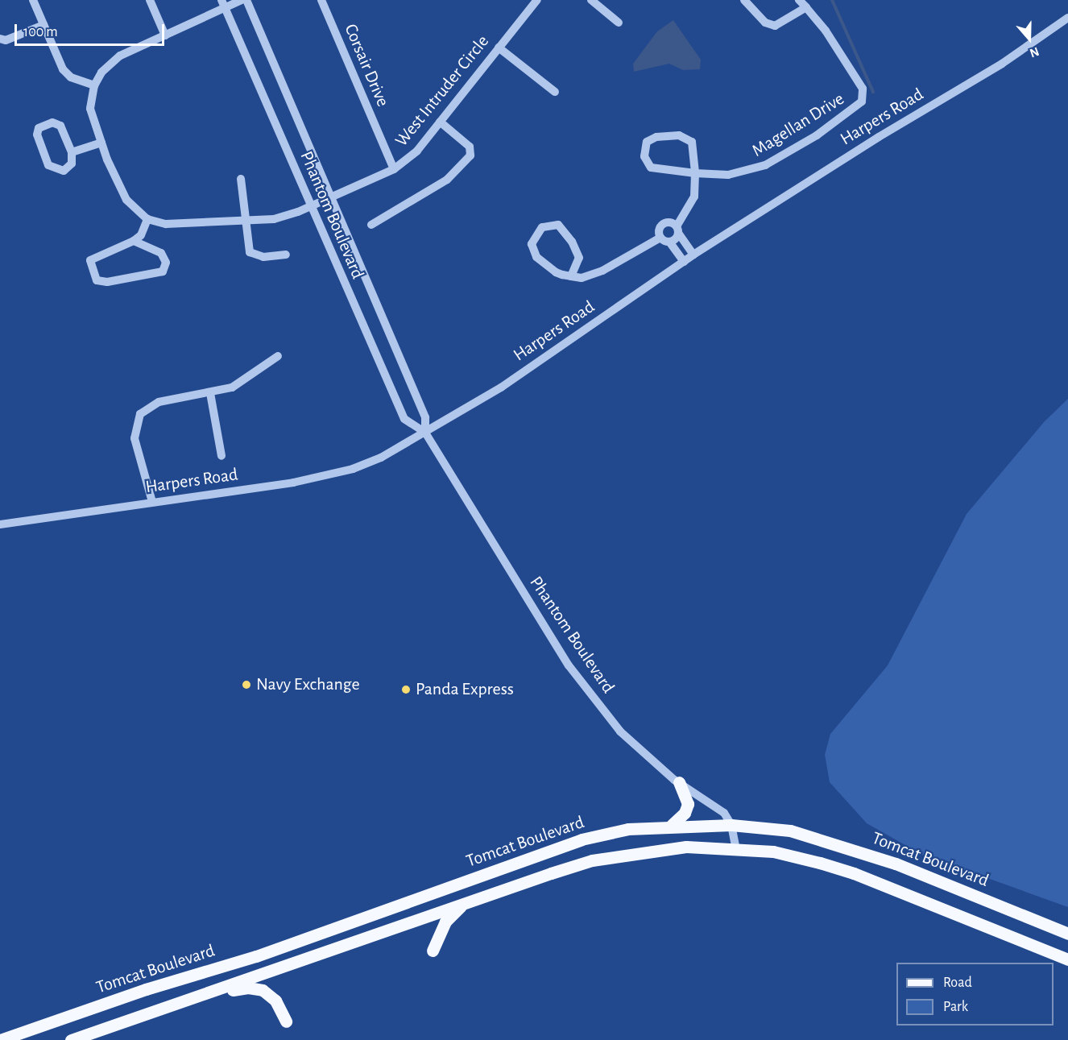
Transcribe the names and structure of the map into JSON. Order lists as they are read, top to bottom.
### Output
{
  "streets": {
    "main road": ["Tomcat Boulevard"],
    "street": [
      "Corsair Drive",
      "West Intruder Circle",
      "Harpers Road",
      "Magellan Drive",
      "Phantom Boulevard"
    ]
  },
  "crossings": [
    ["Corsair Drive", "West Intruder Circle"],
    ["West Intruder Circle", "Phantom Boulevard"],
    ["Harpers Road", "Phantom Boulevard"],
    ["Phantom Boulevard", "Tomcat Boulevard"]
  ],
  "places": ["Navy Exchange", "Panda Express"],
  "legend": ["Road", "Park"],
  "scale_bar": "100 m",
  "north": "bottom"
}
